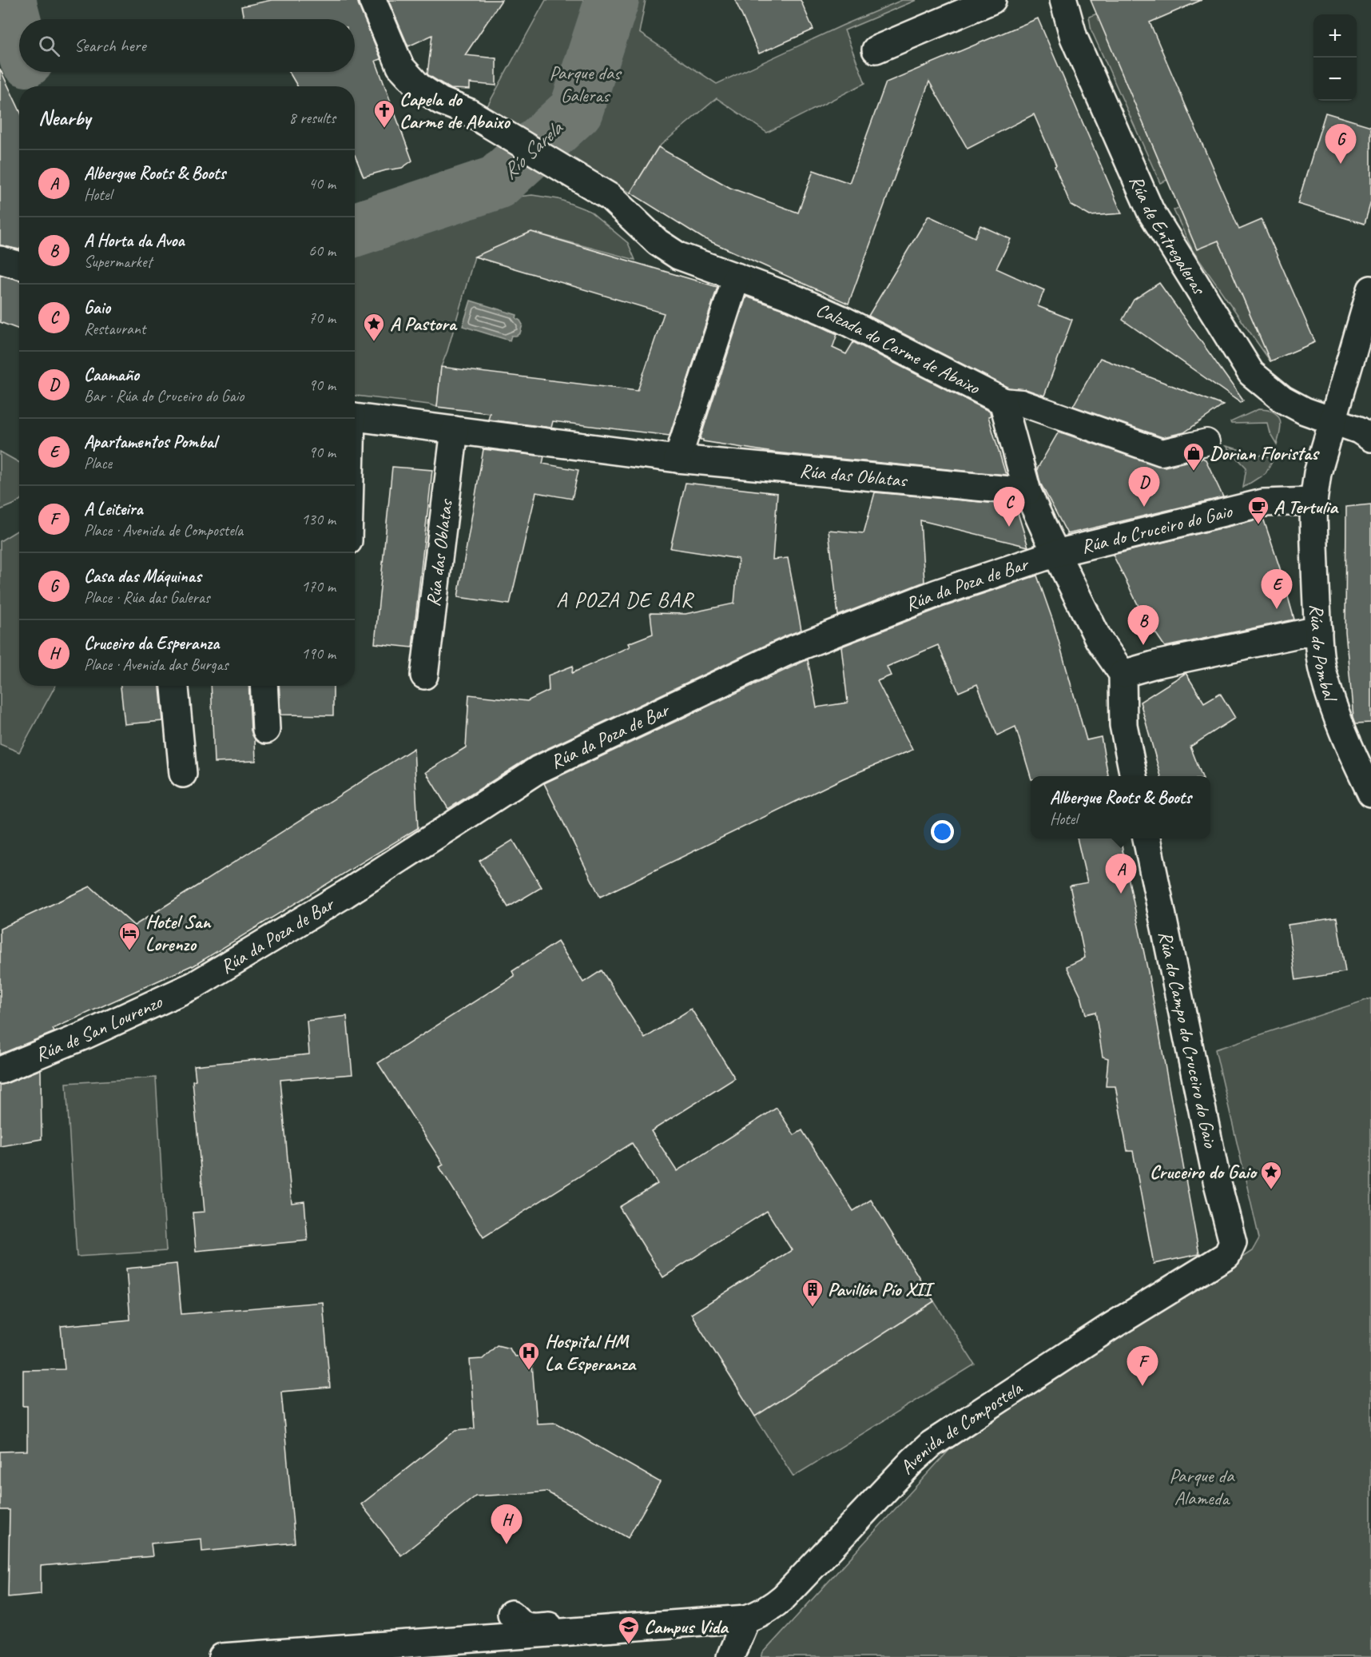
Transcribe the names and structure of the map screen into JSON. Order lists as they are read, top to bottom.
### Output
{
  "streets": {
    "street": [
      "Rúa de Entregaleras",
      "Calzada do Carme de Abaixo",
      "Rúa das Oblatas",
      "Rúa do Cruceiro do Gaio",
      "Rúa da Poza de Bar",
      "Rúa do Pombal",
      "Rúa de San Lourenzo",
      "Rúa do Campo do Cruceiro do Gaio",
      "Avenida de Compostela"
    ]
  },
  "crossings": [
    ["Rúa de Entregaleras", "Rúa do Pombal"],
    ["Rúa do Cruceiro do Gaio", "Rúa da Poza de Bar"],
    ["Rúa do Cruceiro do Gaio", "Rúa do Pombal"],
    ["Rúa da Poza de Bar", "Rúa de San Lourenzo"],
    ["Rúa do Campo do Cruceiro do Gaio", "Avenida de Compostela"]
  ],
  "districts": ["A POZA DE BAR"],
  "water": ["Río Sarela"],
  "parks": ["Parque das Galeras", "Parque da Alameda"],
  "places": {
    "church": ["Capela do Carme de Abaixo"],
    "place": ["A Pastora", "Cruceiro do Gaio"],
    "shop": ["Dorian Floristas"],
    "cafe": ["A Tertulia"],
    "hotel": ["Hotel San Lorenzo"],
    "building": ["Pavillón Pío XII"],
    "hospital": ["Hospital HM La Esperanza"],
    "school or university": ["Campus Vida"]
  },
  "page": {
    "map_buttons": ["+", "−"],
    "search": "Search here",
    "heading": ["Nearby", "8 results"],
    "pins": [
      "G",
      "D",
      "C",
      "E",
      "B",
      "A",
      "F",
      "H"
    ],
    "list": [
      {
        "mark": "A",
        "name": "Albergue Roots & Boots",
        "note": "Hotel",
        "value": "40 m"
      },
      {
        "mark": "B",
        "name": "A Horta da Avoa",
        "note": "Supermarket",
        "value": "60 m"
      },
      {
        "mark": "C",
        "name": "Gaio",
        "note": "Restaurant",
        "value": "70 m"
      },
      {
        "mark": "D",
        "name": "Caamaño",
        "note": "Bar · Rúa do Cruceiro do Gaio",
        "value": "90 m"
      },
      {
        "mark": "E",
        "name": "Apartamentos Pombal",
        "note": "Place",
        "value": "90 m"
      },
      {
        "mark": "F",
        "name": "A Leiteira",
        "note": "Place · Avenida de Compostela",
        "value": "130 m"
      },
      {
        "mark": "G",
        "name": "Casa das Máquinas",
        "note": "Place · Rúa das Galeras",
        "value": "170 m"
      },
      {
        "mark": "H",
        "name": "Cruceiro da Esperanza",
        "note": "Place · Avenida das Burgas",
        "value": "190 m"
      }
    ],
    "popup": ["Albergue Roots & Boots", "Hotel"]
  }
}
